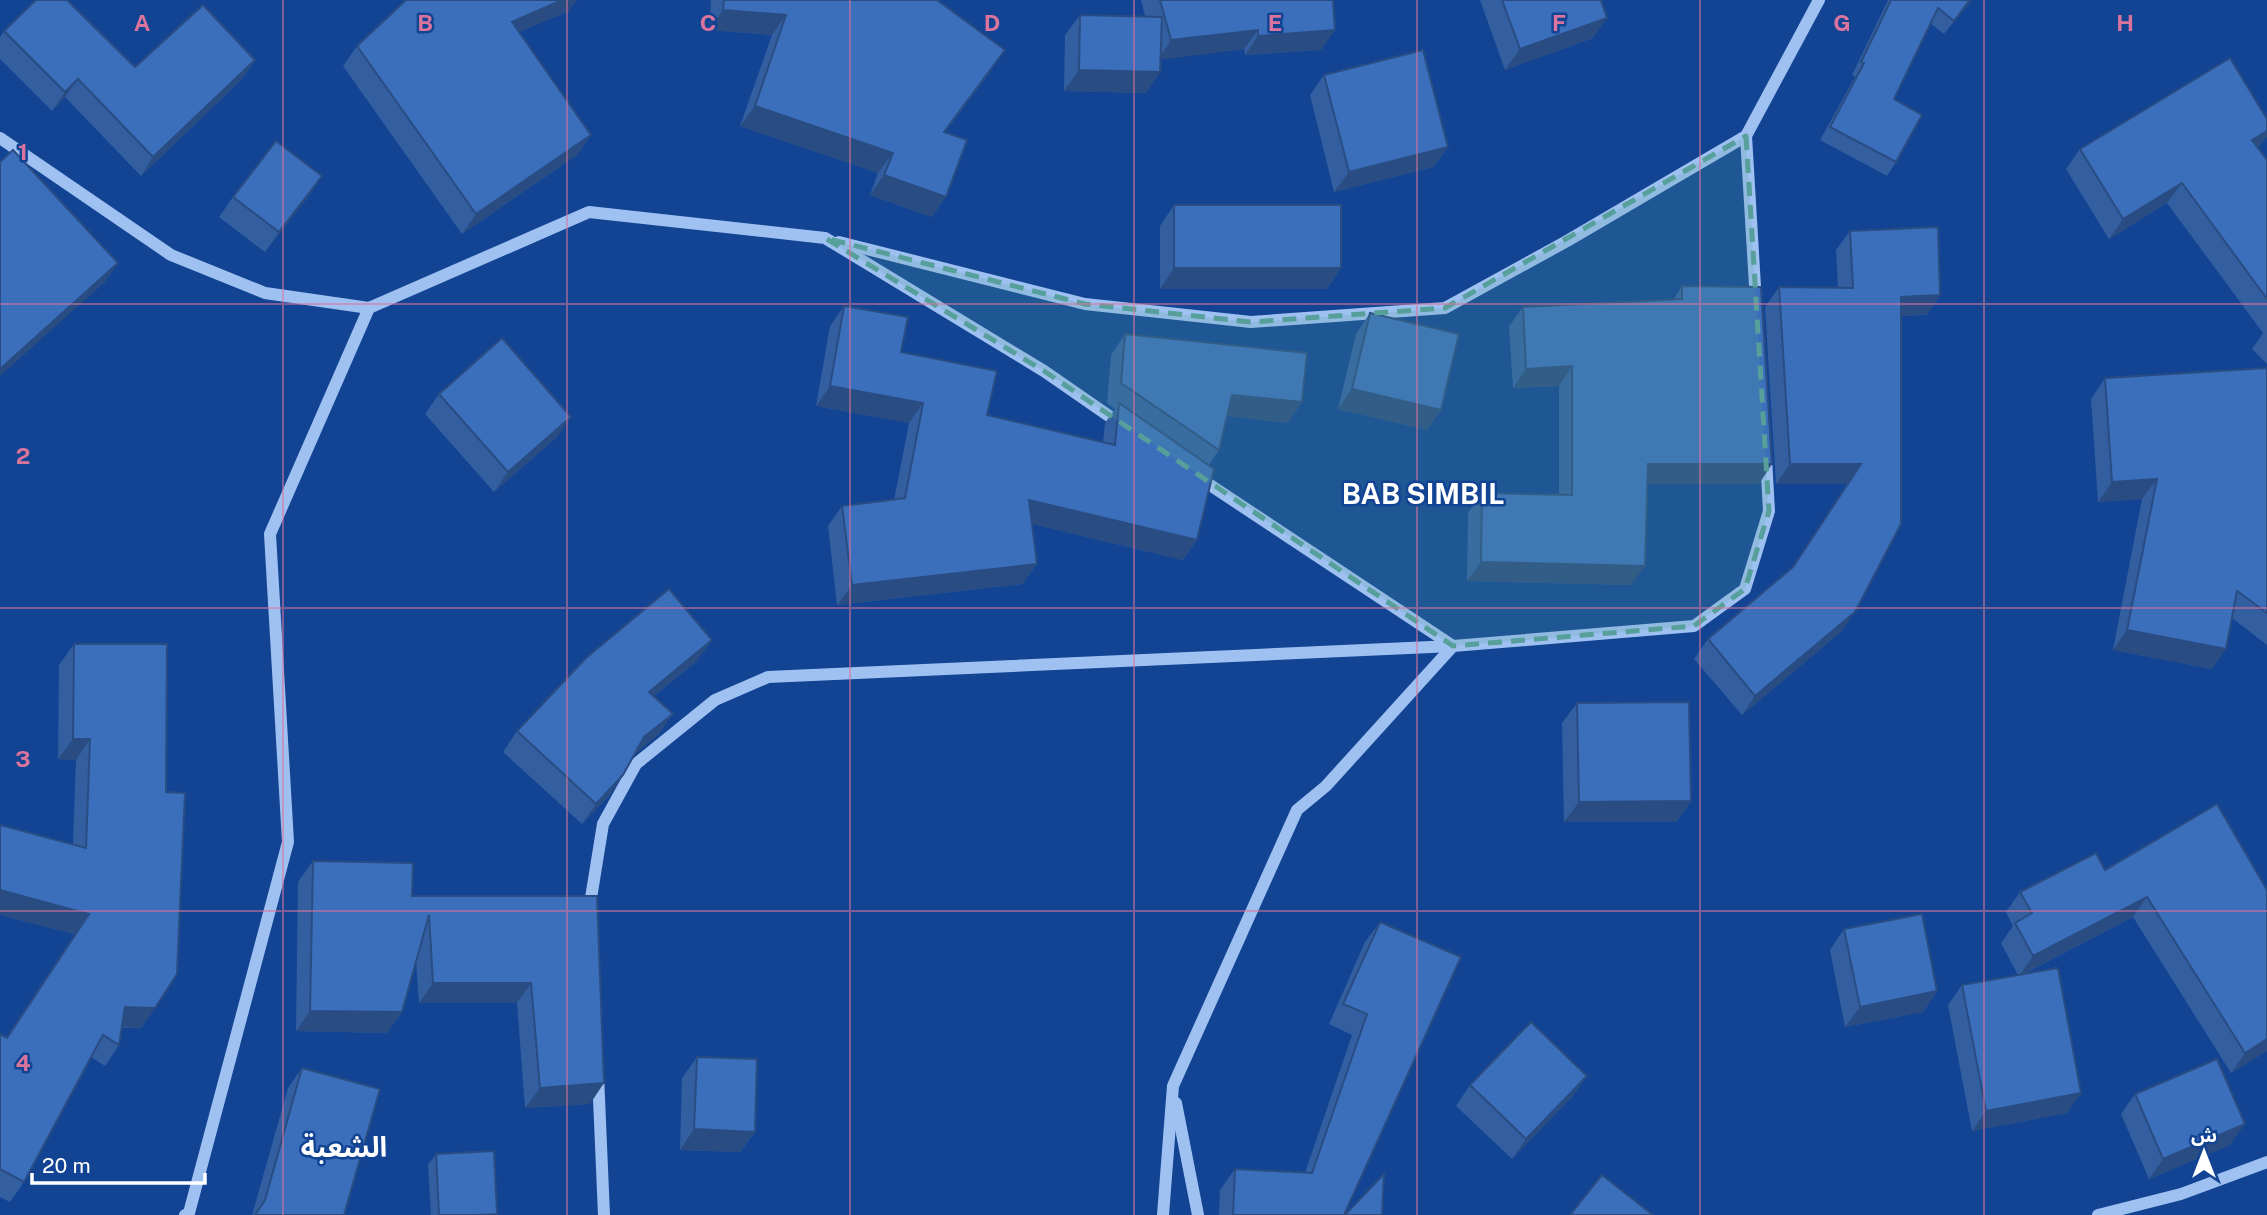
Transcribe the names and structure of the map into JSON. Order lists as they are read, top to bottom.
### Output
{
  "districts": ["BAB SIMBIL", "الشعبة"],
  "scale_bar": "20 m",
  "north": "top",
  "grid": {
    "columns": [
      "A",
      "B",
      "C",
      "D",
      "E",
      "F",
      "G",
      "H"
    ],
    "rows": [
      "1",
      "2",
      "3",
      "4"
    ]
  }
}
